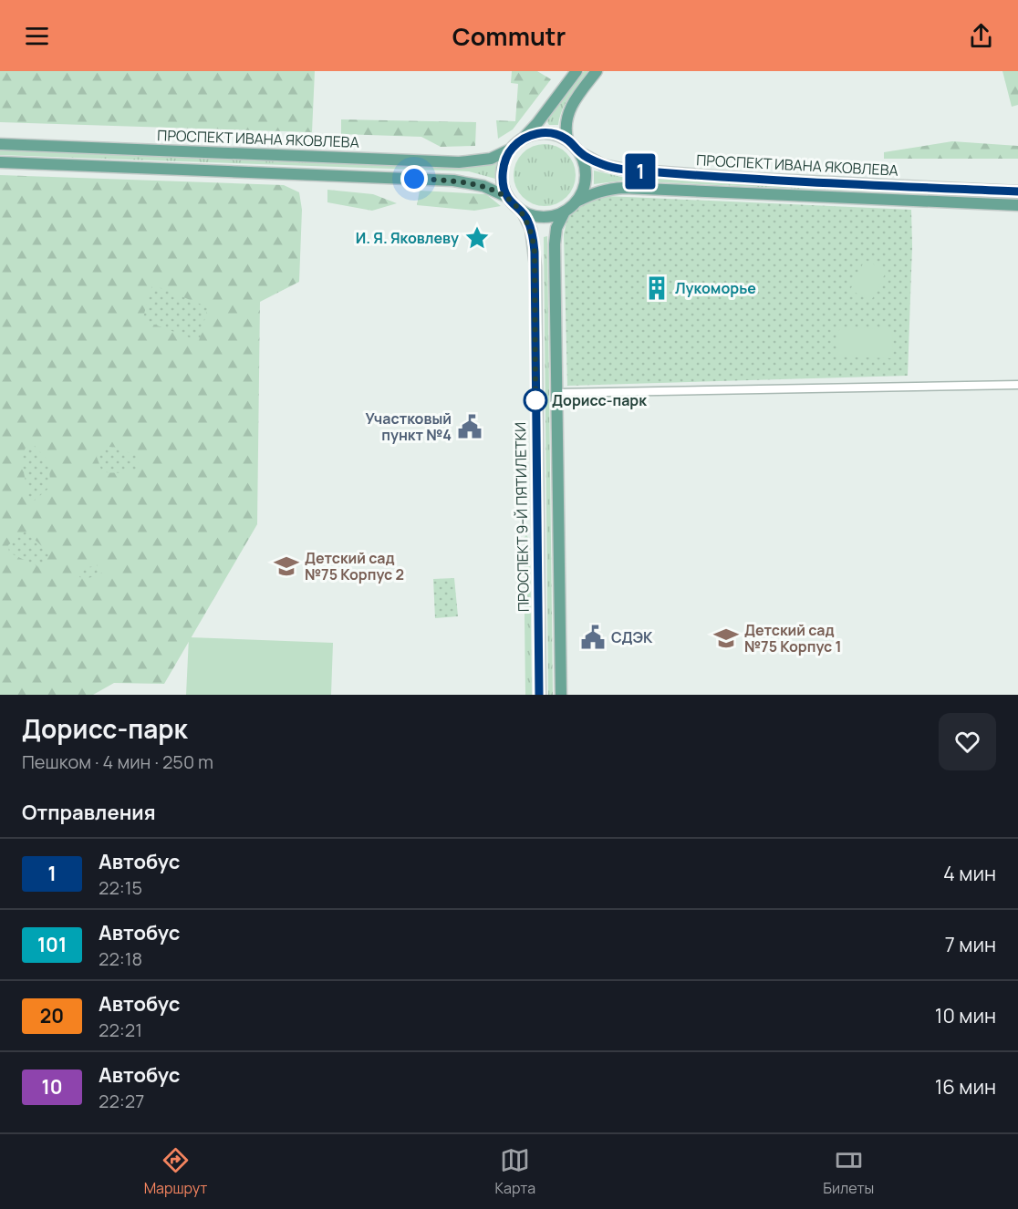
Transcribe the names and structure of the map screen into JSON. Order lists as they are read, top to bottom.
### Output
{
  "streets": {
    "main road": ["ПРОСПЕКТ ИВАНА ЯКОВЛЕВА", "ПРОСПЕКТ 9-Й ПЯТИЛЕТКИ"]
  },
  "crossings": [
    ["ПРОСПЕКТ ИВАНА ЯКОВЛЕВА", "ПРОСПЕКТ 9-Й ПЯТИЛЕТКИ"]
  ],
  "places": {
    "place": ["И. Я. Яковлеву"],
    "building": ["Лукоморье"],
    "other": ["Дорисс-парк"],
    "public building": ["Участковый пункт №4", "СДЭК"],
    "school or university": ["Детский сад №75 Корпус 2", "Детский сад №75 Корпус 1"]
  },
  "lines": ["bus line 1"],
  "page": {
    "header": "Commutr",
    "on_map": "1",
    "heading": [
      ["Дорисс-парк", "Пешком · 4 мин · 250 m"],
      "Отправления"
    ],
    "list": [
      {
        "mark": "1",
        "name": "Автобус",
        "note": "22:15",
        "value": "4 мин"
      },
      {
        "mark": "101",
        "name": "Автобус",
        "note": "22:18",
        "value": "7 мин"
      },
      {
        "mark": "20",
        "name": "Автобус",
        "note": "22:21",
        "value": "10 мин"
      },
      {
        "mark": "10",
        "name": "Автобус",
        "note": "22:27",
        "value": "16 мин"
      }
    ],
    "tabs": ["Маршрут", "Карта", "Билеты"]
  }
}
